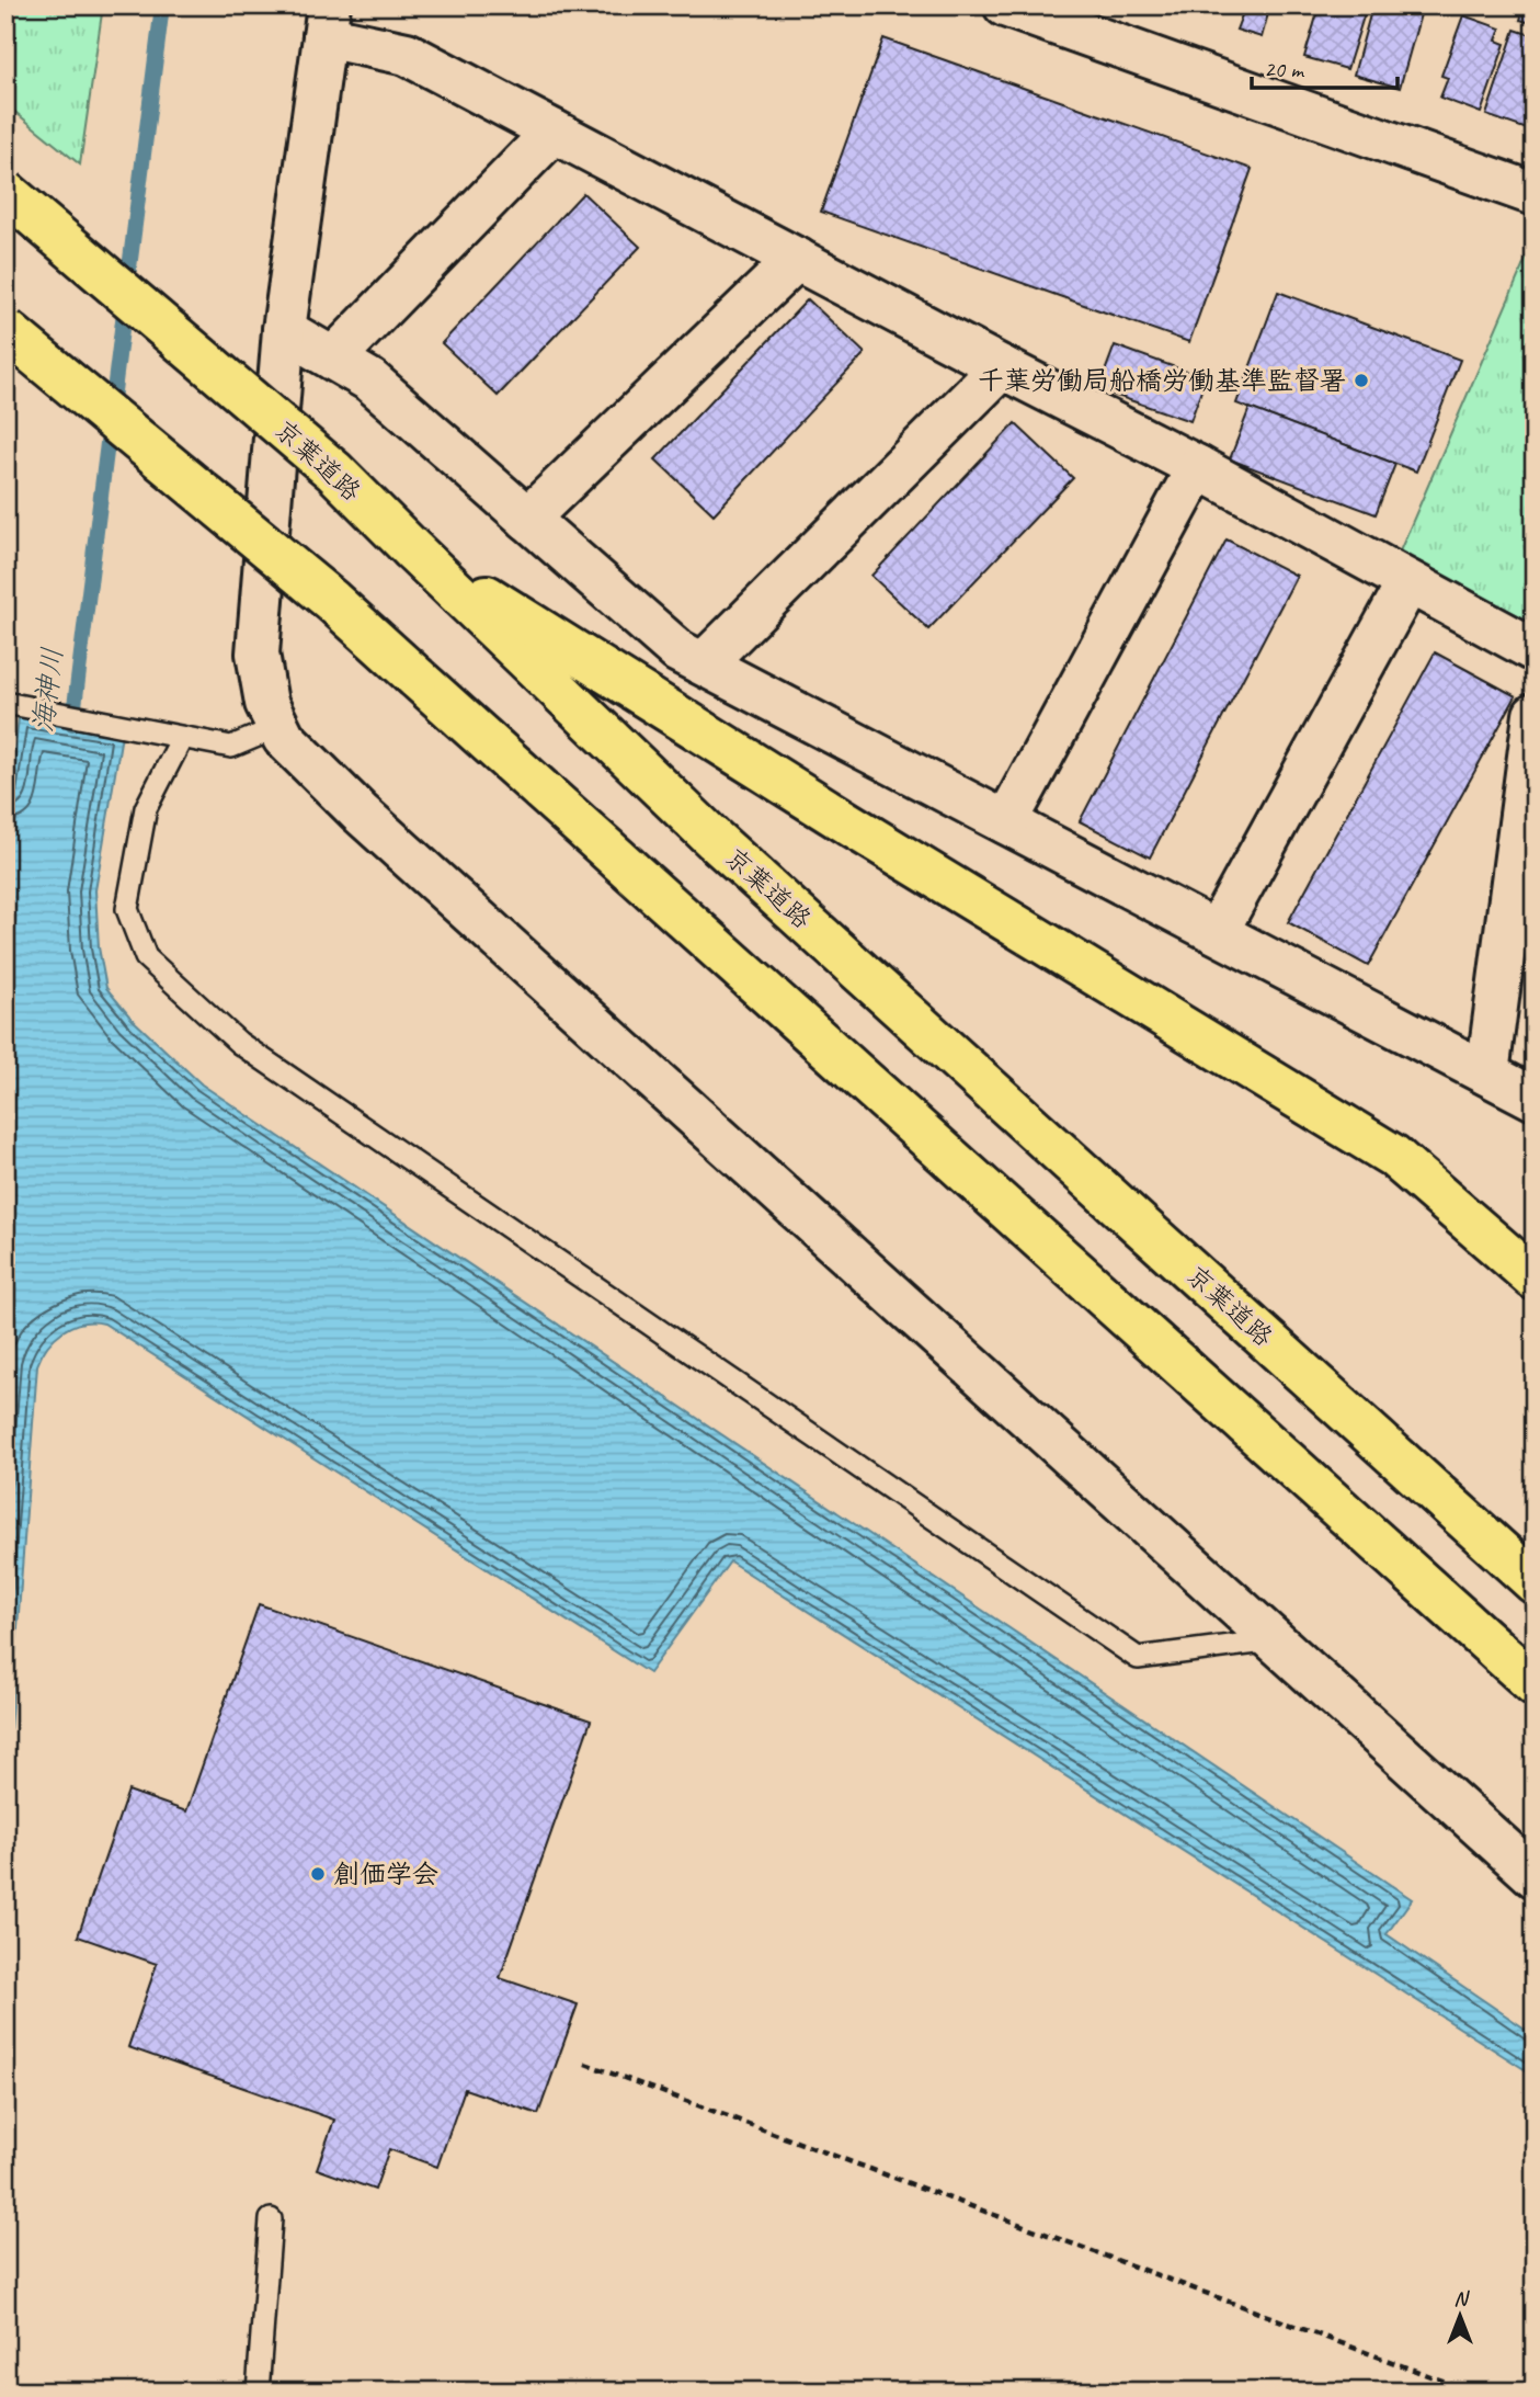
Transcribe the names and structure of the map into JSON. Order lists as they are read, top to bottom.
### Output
{
  "streets": {
    "highway": ["京葉道路"]
  },
  "water": ["海神川"],
  "places": ["千葉労働局船橋労働基準監督署", "創価学会"],
  "scale_bar": "20 m",
  "north": "top"
}
